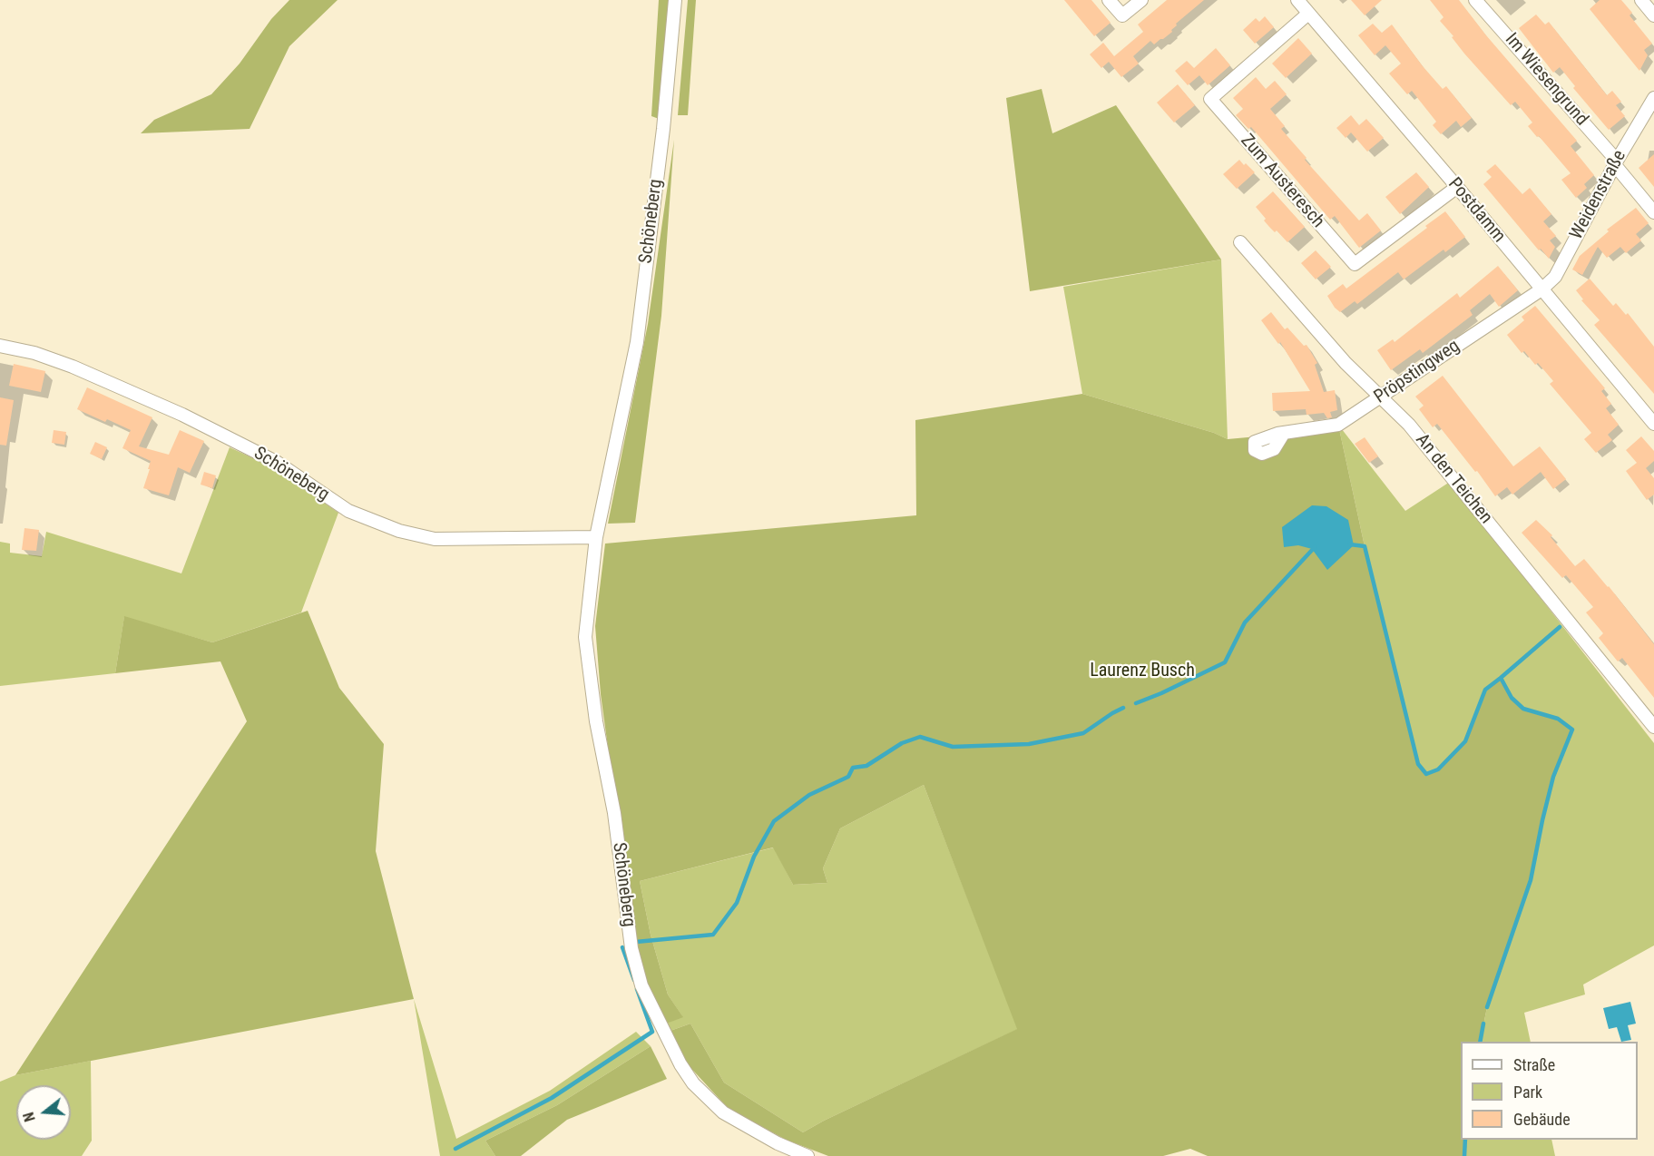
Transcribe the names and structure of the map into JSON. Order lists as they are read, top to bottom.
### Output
{
  "streets": {
    "street": [
      "Im Wiesengrund",
      "Zum Austeresch",
      "Weidenstraße",
      "Postdamm",
      "Schöneberg",
      "Pröpstingweg",
      "An den Teichen"
    ]
  },
  "crossings": [
    ["Im Wiesengrund", "Weidenstraße"],
    ["Zum Austeresch", "Postdamm"],
    ["Weidenstraße", "Postdamm"],
    ["Weidenstraße", "Pröpstingweg"],
    ["Postdamm", "Pröpstingweg"],
    ["Pröpstingweg", "An den Teichen"]
  ],
  "parks": ["Laurenz Busch"],
  "legend": ["Straße", "Park", "Gebäude"],
  "north": "left"
}
